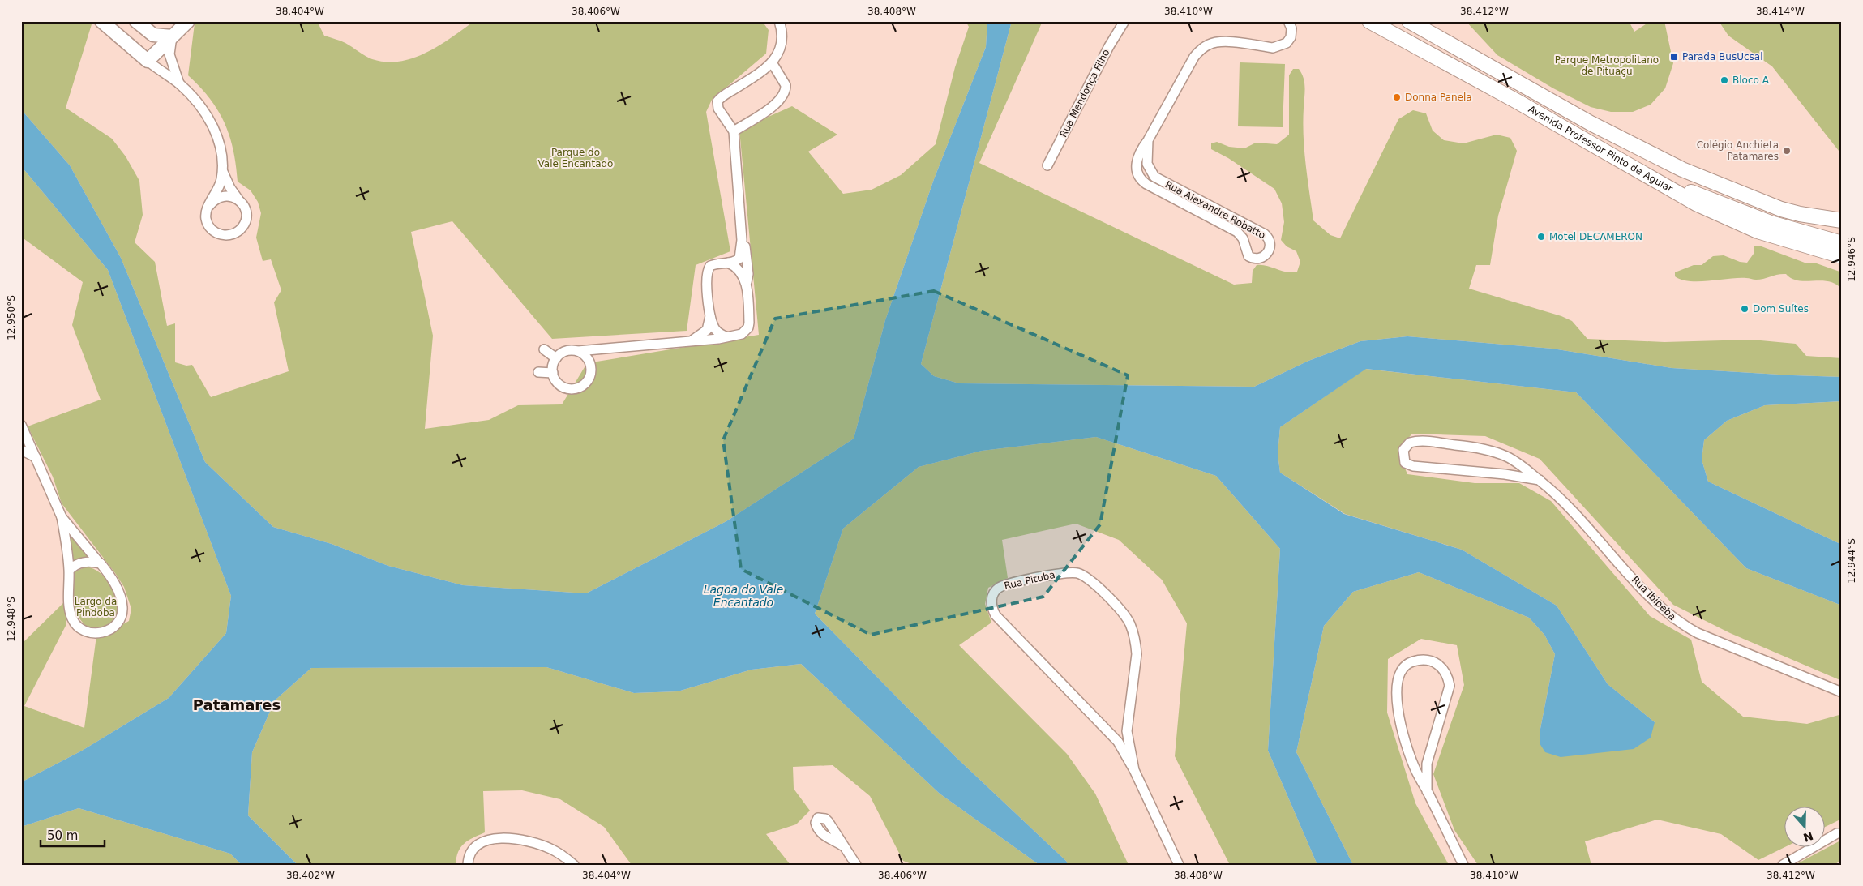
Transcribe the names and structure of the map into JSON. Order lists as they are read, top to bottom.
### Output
{
  "streets": {
    "main road": ["Avenida Professor Pinto de Aguiar"],
    "street": [
      "Rua Mendonça Filho",
      "Rua Alexandre Robatto",
      "Rua Pituba",
      "Rua Ibipeba"
    ]
  },
  "districts": ["Patamares"],
  "water": ["Lagoa do Vale Encantado"],
  "parks": ["Parque Metropolitano de Pituaçu", "Parque do Vale Encantado", "Largo da Pindoba"],
  "places": {
    "transit": ["Parada BusUcsal"],
    "other": [
      "Bloco A",
      "Donna Panela",
      "Colégio Anchieta Patamares",
      "Motel DECAMERON",
      "Dom Suítes"
    ]
  },
  "scale_bar": "50 m",
  "north": "bottom",
  "coordinates": [
    "38.404°W",
    "38.406°W",
    "38.408°W",
    "38.410°W",
    "38.412°W",
    "38.414°W",
    "12.946°S",
    "12.950°S",
    "12.944°S",
    "12.948°S",
    "38.402°W"
  ]
}
